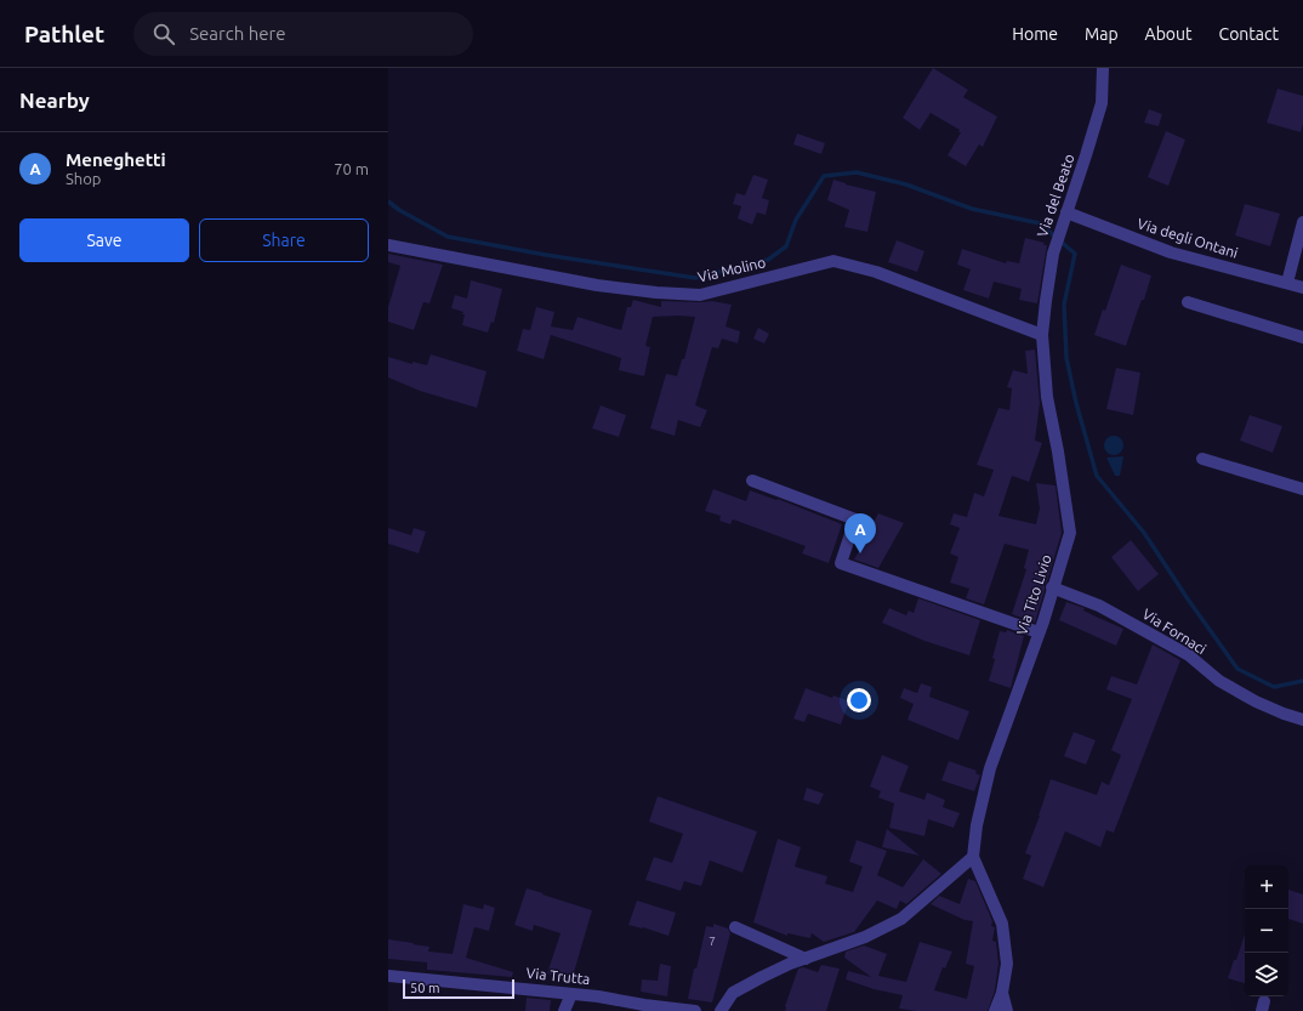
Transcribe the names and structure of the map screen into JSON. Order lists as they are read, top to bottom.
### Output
{
  "streets": {
    "street": [
      "Via del Beato",
      "Via degli Ontani",
      "Via Molino",
      "Via Tito Livio",
      "Via Fornaci",
      "Via Trutta"
    ]
  },
  "crossings": [
    ["Via del Beato", "Via degli Ontani"],
    ["Via del Beato", "Via Molino"],
    ["Via del Beato", "Via Tito Livio"],
    ["Via Molino", "Via Tito Livio"],
    ["Via Tito Livio", "Via Fornaci"]
  ],
  "house_numbers": ["7"],
  "scale_bar": "50 m",
  "page": {
    "header": "Pathlet",
    "search": "Search here",
    "nav": [
      "Home",
      "Map",
      "About",
      "Contact"
    ],
    "heading": "Nearby",
    "list": [
      {
        "mark": "A",
        "name": "Meneghetti",
        "note": "Shop",
        "value": "70 m"
      }
    ],
    "buttons": ["Save", "Share"],
    "pins": "A",
    "map_buttons": ["+", "−"],
    "scale": "50 m"
  }
}
